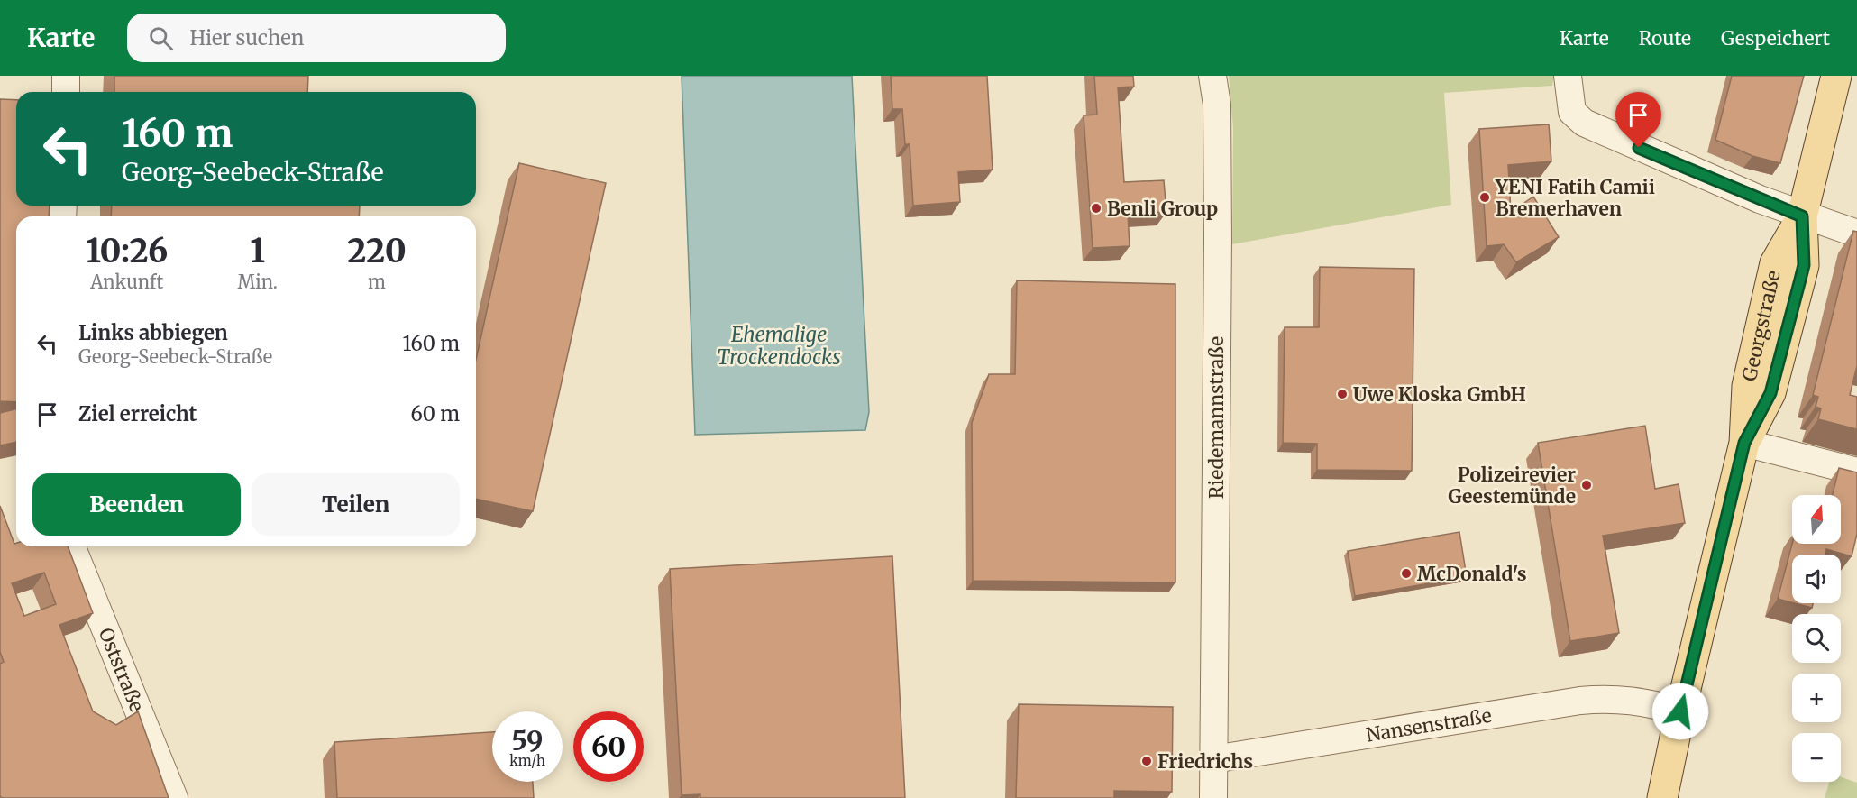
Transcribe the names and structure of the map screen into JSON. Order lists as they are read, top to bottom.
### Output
{
  "streets": {
    "main road": ["Georgstraße"],
    "street": ["Riedemannstraße", "Oststraße", "Nansenstraße"]
  },
  "crossings": [
    ["Georgstraße", "Nansenstraße"],
    ["Riedemannstraße", "Nansenstraße"]
  ],
  "water": ["Ehemalige Trockendocks"],
  "places": [
    "YENI Fatih Camii Bremerhaven",
    "Benli Group",
    "Uwe Kloska GmbH",
    "Polizeirevier Geestemünde",
    "McDonald's",
    "Friedrichs"
  ],
  "north": "top",
  "page": {
    "header": "Karte",
    "search": "Hier suchen",
    "nav": ["Karte", "Route", "Gespeichert"],
    "turn": ["160 m", "Georg-Seebeck-Straße"],
    "eta": [
      "10:26",
      "Ankunft",
      "1",
      "Min.",
      "220",
      "m"
    ],
    "list": [
      {
        "name": "Links abbiegen",
        "note": "Georg-Seebeck-Straße",
        "value": "160 m"
      },
      {
        "name": "Ziel erreicht",
        "value": "60 m"
      }
    ],
    "buttons": ["Beenden", "Teilen"],
    "map_buttons": ["+", "−"],
    "speed": "59 km/h",
    "limit": "60"
  }
}
